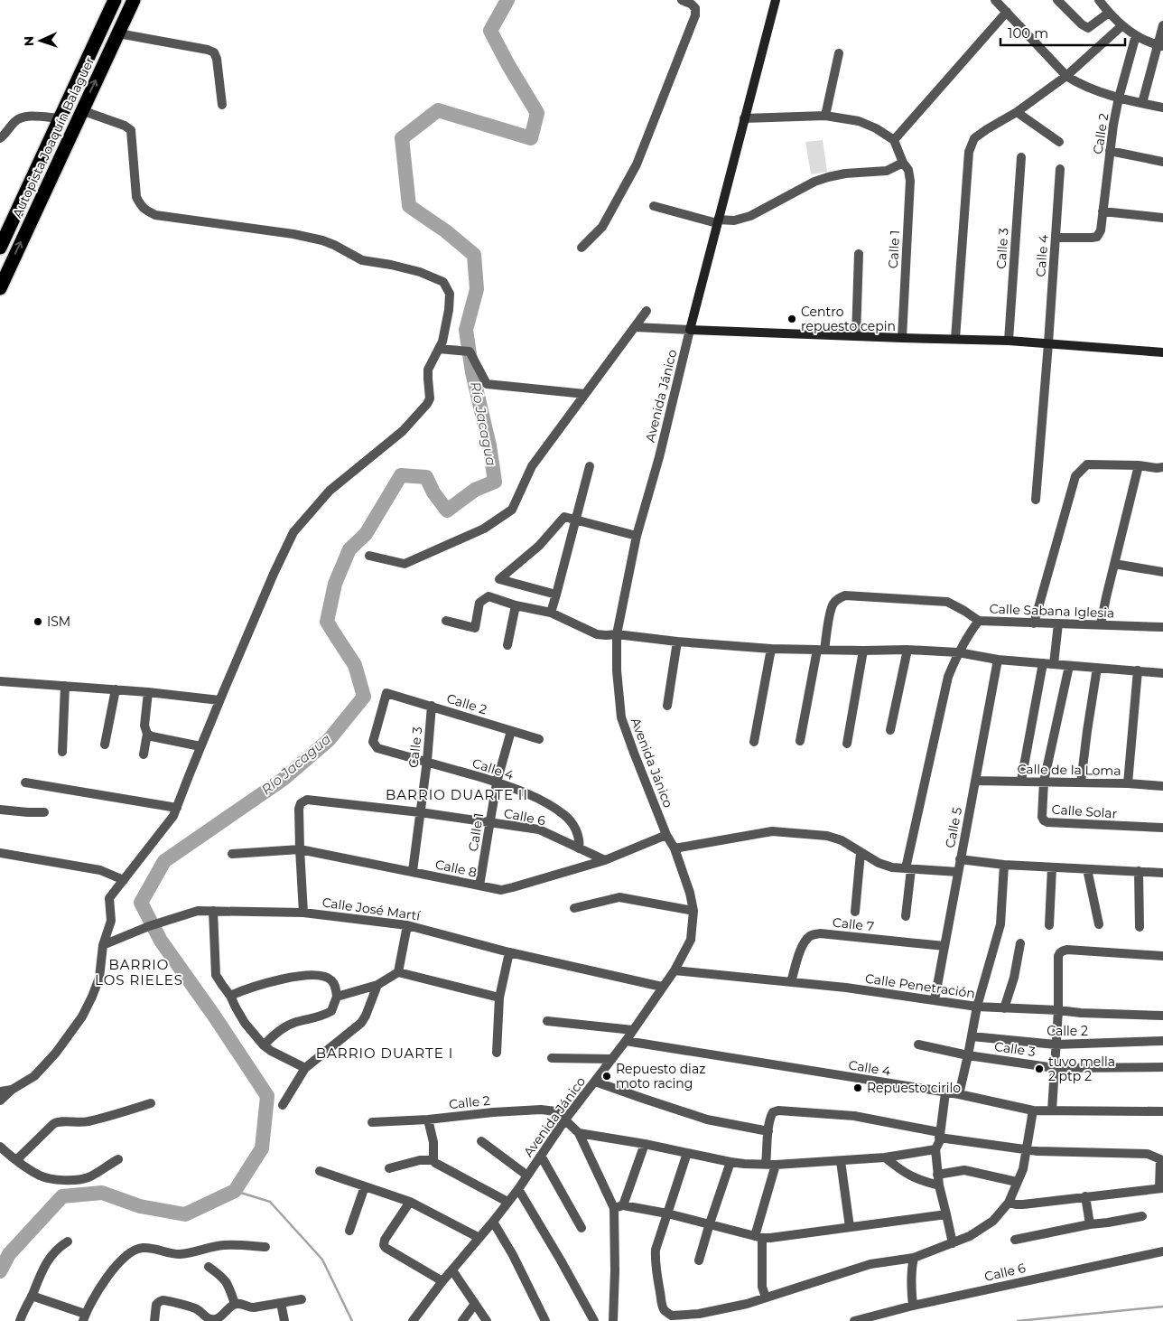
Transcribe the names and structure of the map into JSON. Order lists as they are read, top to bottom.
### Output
{
  "streets": {
    "highway": ["Autopista Joaquín Balaguer"],
    "main road": ["Avenida Jánico"],
    "street": [
      "Calle 2",
      "Calle 3",
      "Calle 1",
      "Calle 4",
      "Calle Sabana Iglesia",
      "Calle de la Loma",
      "Calle Solar",
      "Calle 6",
      "Calle 5",
      "Calle 8",
      "Calle José Martí",
      "Calle 7",
      "Calle Penetración"
    ]
  },
  "crossings": [
    ["Calle 2", "Calle 3"],
    ["Calle 2", "Calle 1"],
    ["Calle 2", "Calle 4"],
    ["Calle 2", "Avenida Jánico"],
    ["Calle 2", "Calle Penetración"],
    ["Calle 3", "Calle 4"],
    ["Calle 3", "Calle 6"],
    ["Calle 3", "Calle 8"],
    ["Calle 1", "Calle 4"],
    ["Calle 1", "Calle 6"],
    ["Calle 1", "Calle 8"],
    ["Calle 4", "Avenida Jánico"],
    ["Calle 4", "Calle 6"],
    ["Avenida Jánico", "Calle 8"],
    ["Avenida Jánico", "Calle José Martí"],
    ["Avenida Jánico", "Calle Penetración"],
    ["Calle de la Loma", "Calle Solar"],
    ["Calle de la Loma", "Calle 5"],
    ["Calle 6", "Calle 8"],
    ["Calle 5", "Calle 7"],
    ["Calle 5", "Calle Penetración"],
    ["Calle 7", "Calle Penetración"]
  ],
  "districts": ["BARRIO DUARTE II", "BARRIO LOS RIELES", "BARRIO DUARTE I"],
  "water": ["Río Jacagua"],
  "places": [
    "Centro repuesto cepin",
    "ISM",
    "tuvo mella 2 ptp 2",
    "Repuesto diaz moto racing",
    "Repuesto cirilo"
  ],
  "scale_bar": "100 m",
  "north": "left"
}
